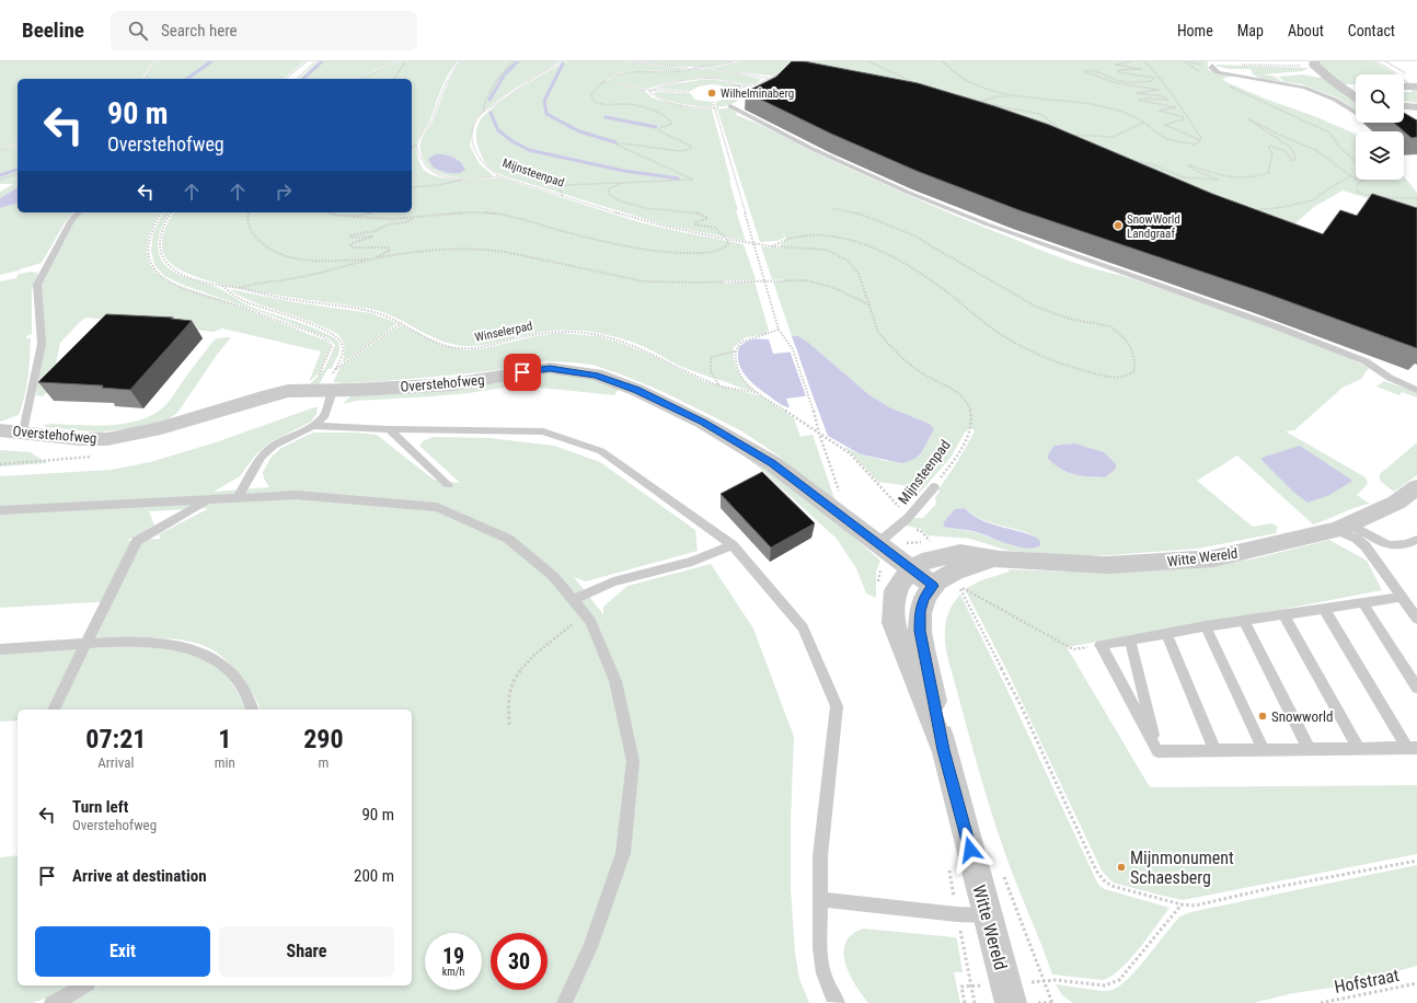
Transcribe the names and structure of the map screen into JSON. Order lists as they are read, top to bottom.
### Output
{
  "streets": {
    "street": ["Overstehofweg", "Witte Wereld"],
    "lane": ["Mijnsteenpad"],
    "path": ["Winselerpad", "Hofstraat"]
  },
  "crossings": [
    ["Mijnsteenpad", "Winselerpad"],
    ["Mijnsteenpad", "Overstehofweg"],
    ["Overstehofweg", "Witte Wereld"]
  ],
  "places": [
    "Wilhelminaberg",
    "SnowWorld Landgraaf",
    "Snowworld",
    "Mijnmonument Schaesberg"
  ],
  "page": {
    "header": "Beeline",
    "search": "Search here",
    "nav": [
      "Home",
      "Map",
      "About",
      "Contact"
    ],
    "turn": ["90 m", "Overstehofweg"],
    "eta": [
      "07:21",
      "Arrival",
      "1",
      "min",
      "290",
      "m"
    ],
    "list": [
      {
        "name": "Turn left",
        "note": "Overstehofweg",
        "value": "90 m"
      },
      {
        "name": "Arrive at destination",
        "value": "200 m"
      }
    ],
    "buttons": ["Exit", "Share"],
    "speed": "19 km/h",
    "limit": "30"
  }
}
